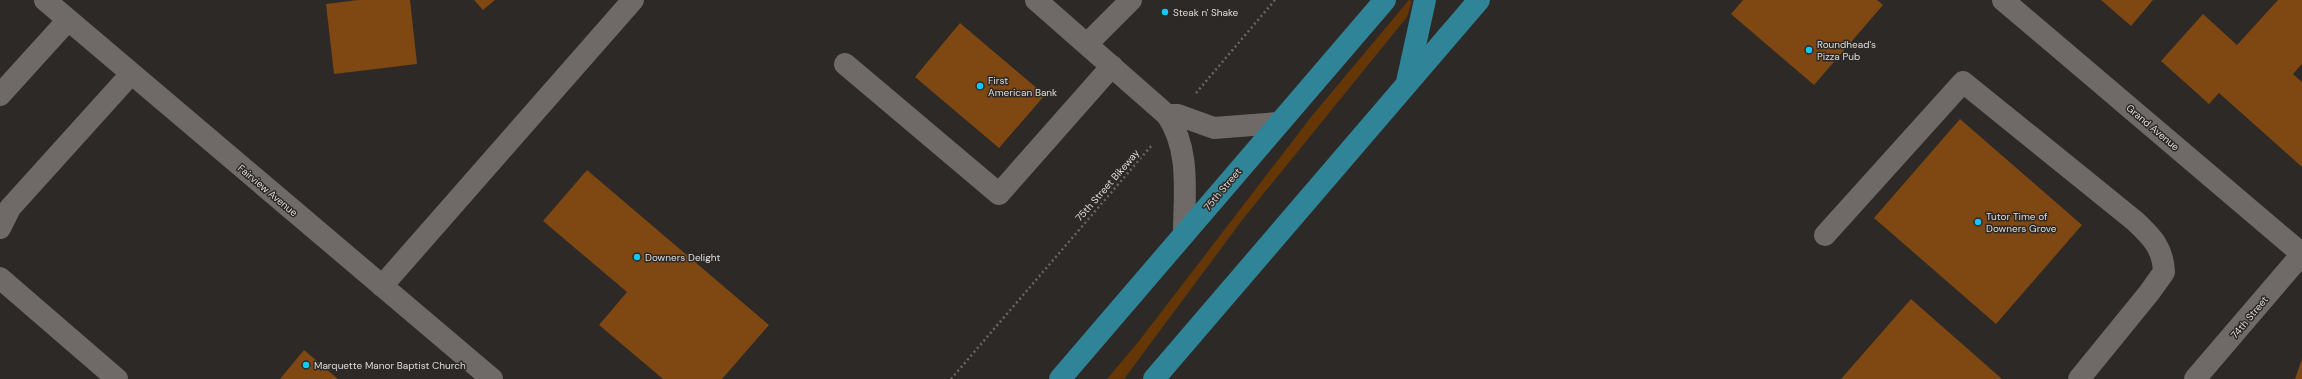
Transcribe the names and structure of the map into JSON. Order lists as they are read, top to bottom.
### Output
{
  "streets": {
    "main road": ["75th Street"],
    "street": ["Grand Avenue", "Fairview Avenue", "74th Street"],
    "path": ["75th Street Bikeway"]
  },
  "crossings": [
    ["Grand Avenue", "74th Street"]
  ],
  "places": [
    "Steak n' Shake",
    "Roundhead's Pizza Pub",
    "First American Bank",
    "Tutor Time of Downers Grove",
    "Downers Delight",
    "Marquette Manor Baptist Church"
  ]
}
